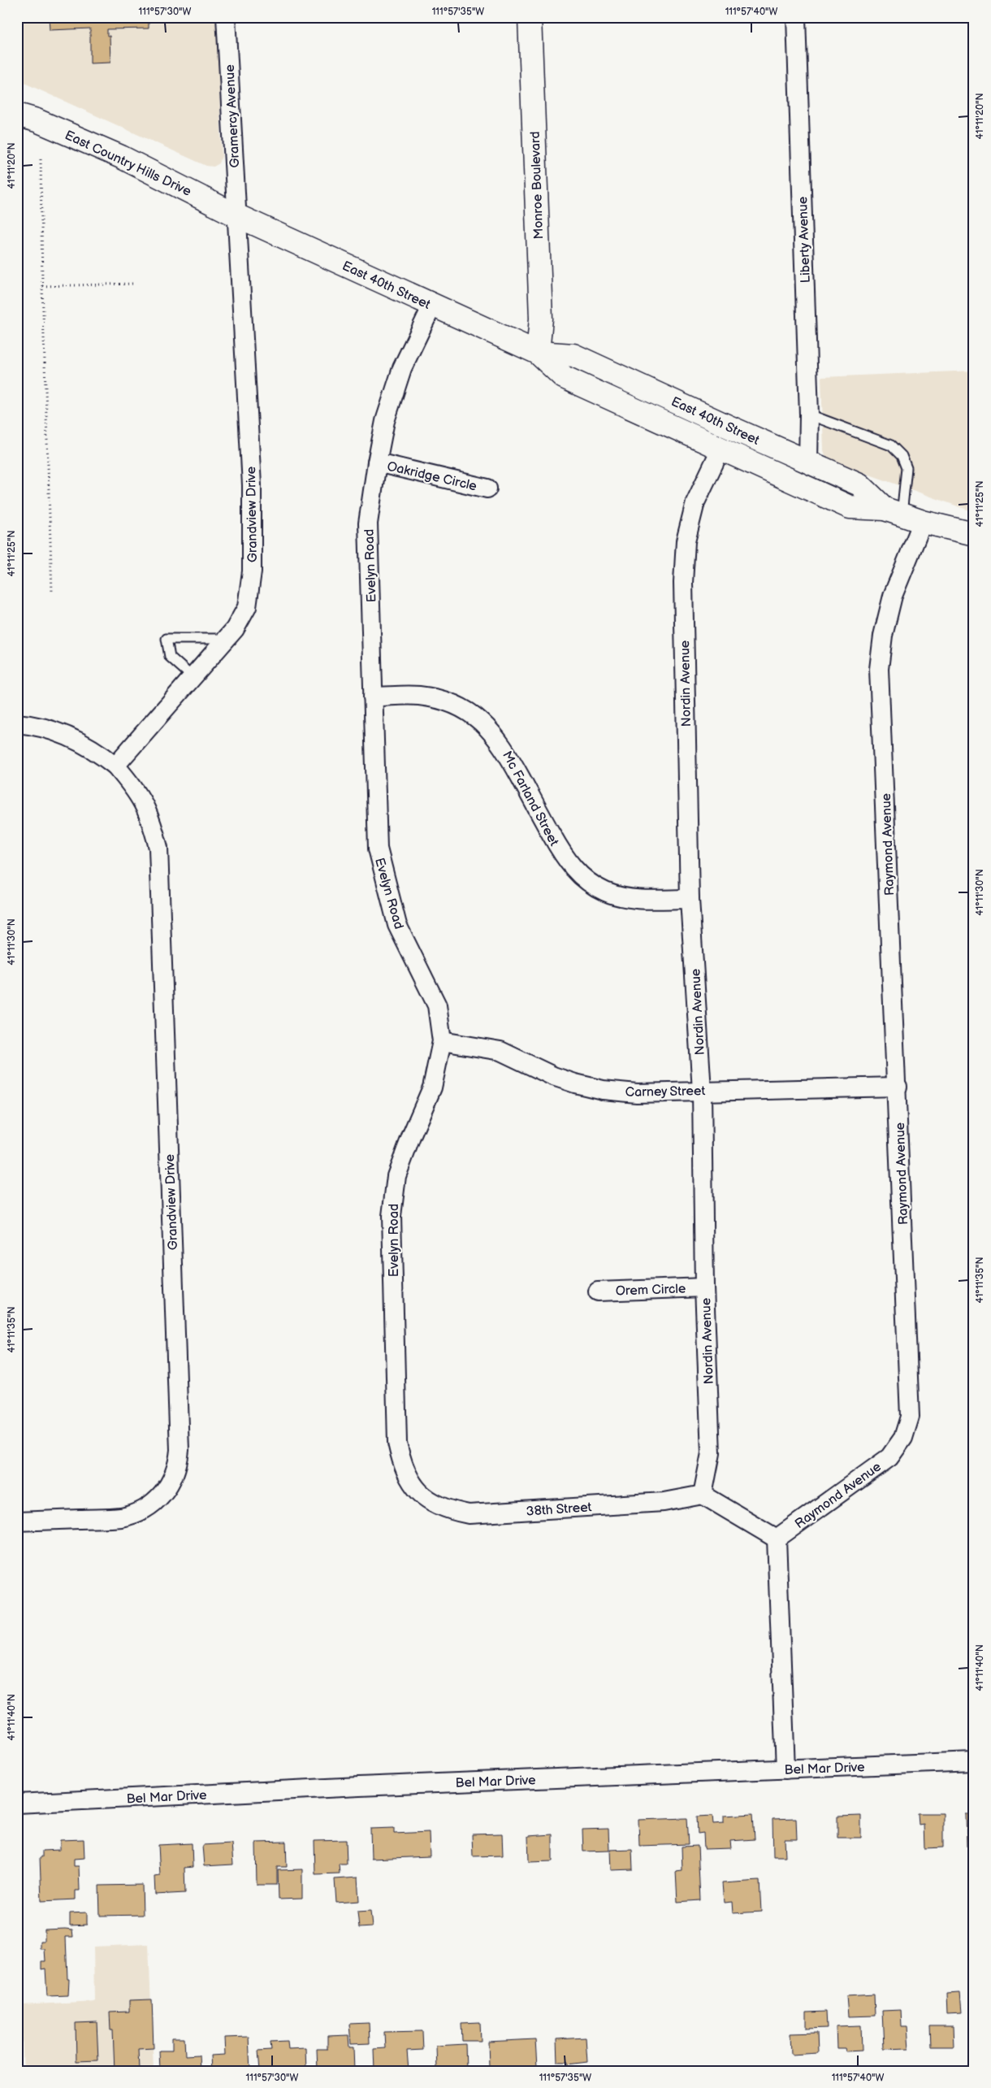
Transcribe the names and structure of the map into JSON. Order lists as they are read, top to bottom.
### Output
{
  "streets": {
    "main road": ["East Country Hills Drive", "Monroe Boulevard", "East 40th Street"],
    "street": [
      "Gramercy Avenue",
      "Liberty Avenue",
      "Oakridge Circle",
      "Grandview Drive",
      "Evelyn Road",
      "Nordin Avenue",
      "Mc Farland Street",
      "Raymond Avenue",
      "Carney Street",
      "Orem Circle",
      "38th Street",
      "Bel Mar Drive"
    ]
  },
  "crossings": [
    ["Gramercy Avenue", "East Country Hills Drive"],
    ["Gramercy Avenue", "East 40th Street"],
    ["Gramercy Avenue", "Grandview Drive"],
    ["East Country Hills Drive", "East 40th Street"],
    ["East Country Hills Drive", "Grandview Drive"],
    ["Monroe Boulevard", "East 40th Street"],
    ["Liberty Avenue", "East 40th Street"],
    ["East 40th Street", "Grandview Drive"],
    ["East 40th Street", "Evelyn Road"],
    ["East 40th Street", "Nordin Avenue"],
    ["East 40th Street", "Raymond Avenue"],
    ["Oakridge Circle", "Evelyn Road"],
    ["Evelyn Road", "Mc Farland Street"],
    ["Evelyn Road", "Carney Street"],
    ["Evelyn Road", "38th Street"],
    ["Nordin Avenue", "Mc Farland Street"],
    ["Nordin Avenue", "Carney Street"],
    ["Nordin Avenue", "Orem Circle"],
    ["Nordin Avenue", "38th Street"],
    ["Raymond Avenue", "Carney Street"]
  ],
  "coordinates": [
    "111°57'30\"W",
    "111°57'35\"W",
    "111°57'40\"W",
    "41°11'20\"N",
    "41°11'25\"N",
    "41°11'30\"N",
    "41°11'35\"N",
    "41°11'40\"N"
  ]
}
